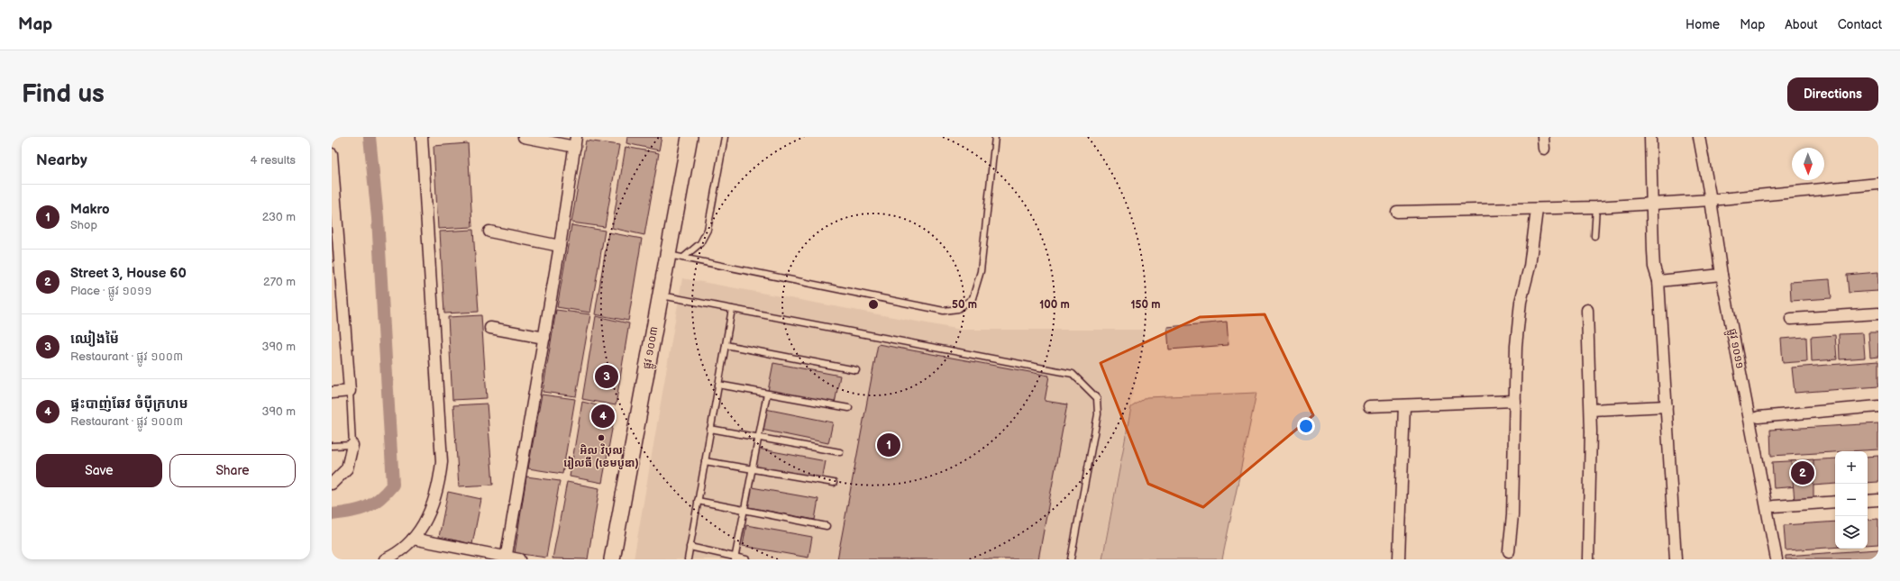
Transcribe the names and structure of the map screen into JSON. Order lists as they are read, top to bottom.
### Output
{
  "streets": {
    "main road": ["ផ្លូវ ១០០៣"],
    "street": ["ផ្លូវ ១០១១"]
  },
  "places": ["អិល វិបុល រៀលធី (ខេមបូឌា)"],
  "north": "bottom",
  "page": {
    "header": "Map",
    "nav": [
      "Home",
      "Map",
      "About",
      "Contact"
    ],
    "buttons": [
      "Directions",
      ["Save", "Share"]
    ],
    "title": "Find us",
    "heading": ["Nearby", "4 results"],
    "list": [
      {
        "mark": "1",
        "name": "Makro",
        "note": "Shop",
        "value": "230 m"
      },
      {
        "mark": "2",
        "name": "Street 3, House 60",
        "note": "Place · ផ្លូវ ១០១១",
        "value": "270 m"
      },
      {
        "mark": "3",
        "name": "ឈៀងម៉ៃ",
        "note": "Restaurant · ផ្លូវ ១០០៣",
        "value": "390 m"
      },
      {
        "mark": "4",
        "name": "ផ្ទះបាញ់ឆែវ ចំប៉ីក្រហម",
        "note": "Restaurant · ផ្លូវ ១០០៣",
        "value": "390 m"
      }
    ],
    "pins": [
      "3",
      "4",
      "1",
      "2"
    ],
    "map_buttons": ["+", "−"]
  },
  "rings": ["50 m", "100 m", "150 m"]
}
